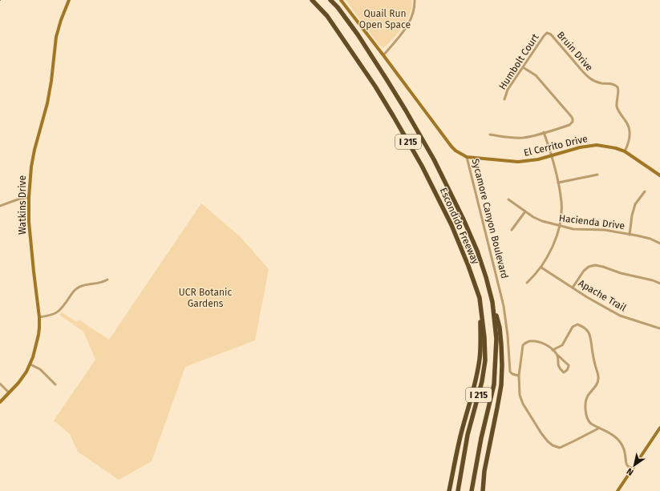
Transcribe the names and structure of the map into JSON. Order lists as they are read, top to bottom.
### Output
{
  "streets": {
    "highway": ["I 215", "Escondido Freeway"],
    "main road": ["El Cerrito Drive", "Watkins Drive", "Sycamore Canyon Boulevard"],
    "street": [
      "Bruin Drive",
      "Humbolt Court",
      "Hacienda Drive",
      "Apache Trail"
    ]
  },
  "crossings": [
    ["Bruin Drive", "Humbolt Court"],
    ["Bruin Drive", "El Cerrito Drive"],
    ["El Cerrito Drive", "Sycamore Canyon Boulevard"]
  ],
  "parks": ["Quail Run Open Space", "UCR Botanic Gardens"],
  "north": "bottom left"
}
